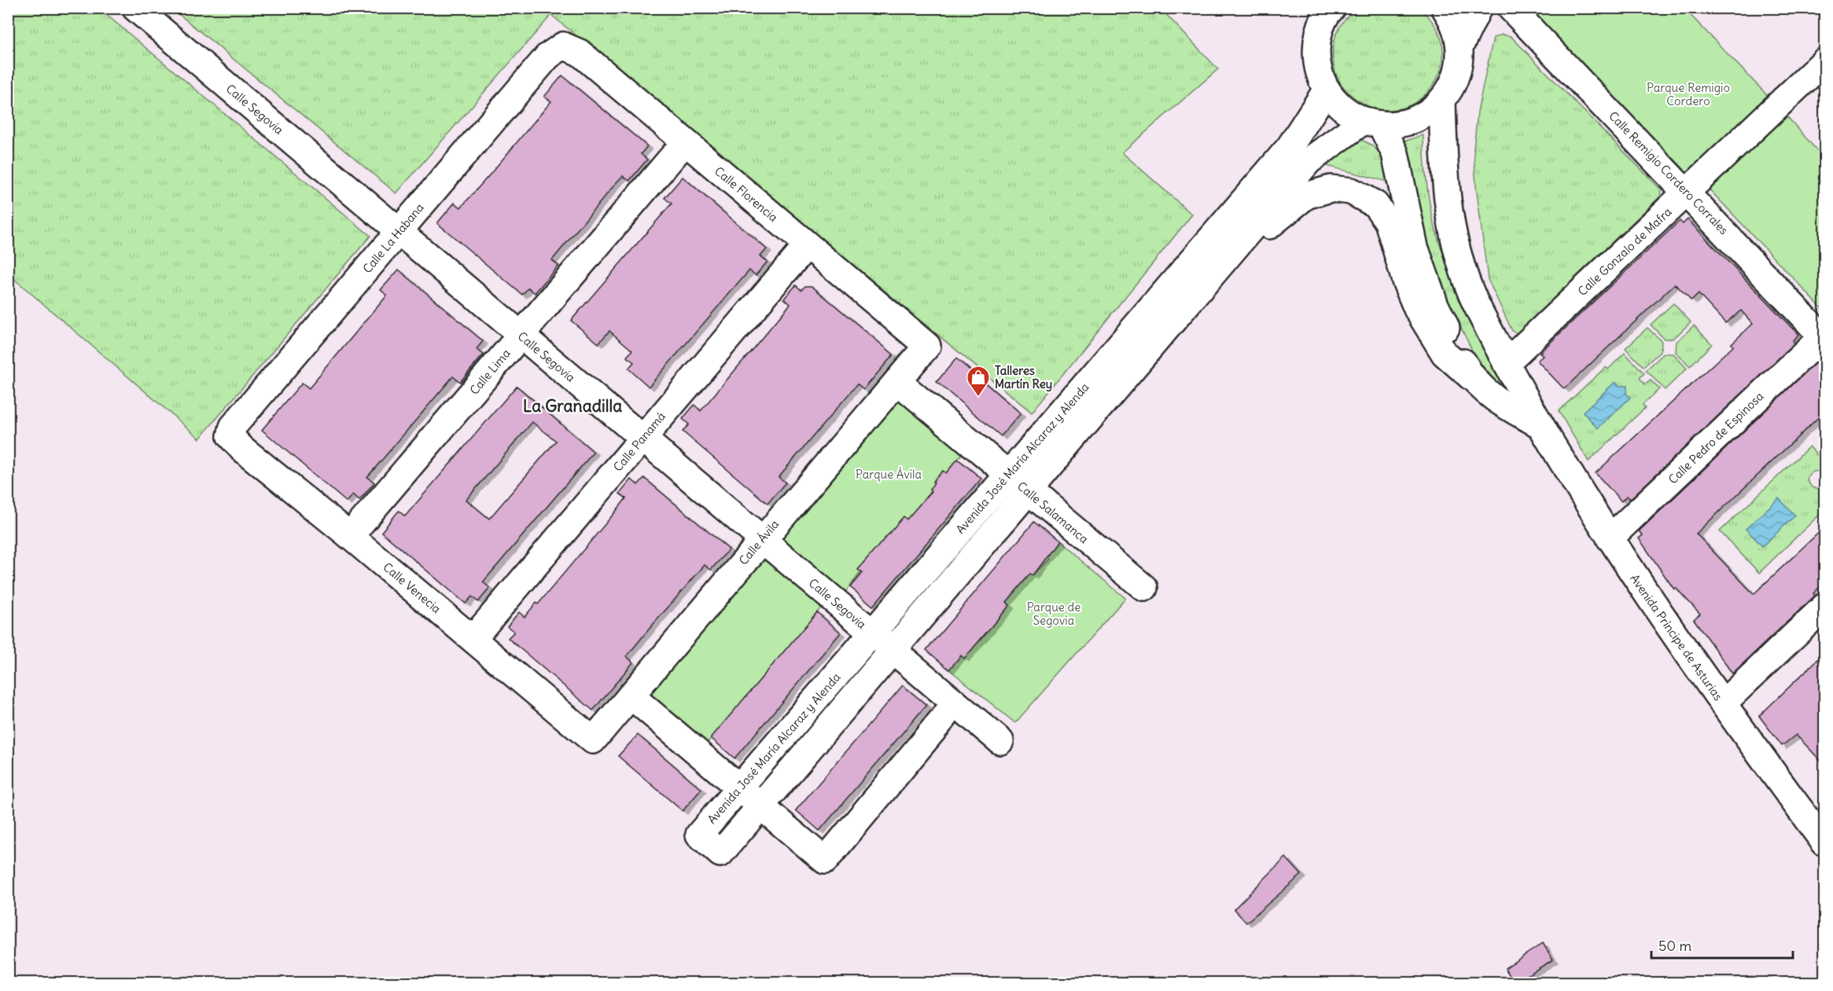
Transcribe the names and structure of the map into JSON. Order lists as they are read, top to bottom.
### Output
{
  "streets": {
    "street": [
      "Calle Segovia",
      "Calle Remigio Cordero Corrales",
      "Calle Florencia",
      "Calle La Habana",
      "Calle Gonzalo de Mafra",
      "Calle Lima",
      "Calle Pedro de Espinosa",
      "Calle Panamá",
      "Avenida José María Alcaraz y Alenda",
      "Calle Salamanca",
      "Calle Ávila",
      "Calle Venecia",
      "Avenida Príncipe de Asturias"
    ]
  },
  "crossings": [
    ["Calle Segovia", "Calle La Habana"],
    ["Calle Segovia", "Calle Lima"],
    ["Calle Segovia", "Calle Panamá"],
    ["Calle Segovia", "Avenida José María Alcaraz y Alenda"],
    ["Calle Segovia", "Calle Ávila"],
    ["Calle Remigio Cordero Corrales", "Calle Gonzalo de Mafra"],
    ["Calle Remigio Cordero Corrales", "Calle Pedro de Espinosa"],
    ["Calle Florencia", "Calle La Habana"],
    ["Calle Florencia", "Calle Lima"],
    ["Calle Florencia", "Calle Panamá"],
    ["Calle Florencia", "Calle Ávila"],
    ["Calle La Habana", "Calle Venecia"],
    ["Calle Gonzalo de Mafra", "Avenida Príncipe de Asturias"],
    ["Calle Lima", "Calle Venecia"],
    ["Calle Pedro de Espinosa", "Avenida Príncipe de Asturias"],
    ["Calle Panamá", "Calle Venecia"],
    ["Avenida José María Alcaraz y Alenda", "Calle Salamanca"],
    ["Calle Salamanca", "Calle Ávila"],
    ["Calle Ávila", "Calle Venecia"]
  ],
  "districts": ["La Granadilla"],
  "parks": ["Parque Remigio Cordero", "Parque Ávila", "Parque de Segovia"],
  "places": {
    "shop": ["Talleres Martín Rey"]
  },
  "scale_bar": "50 m"
}
